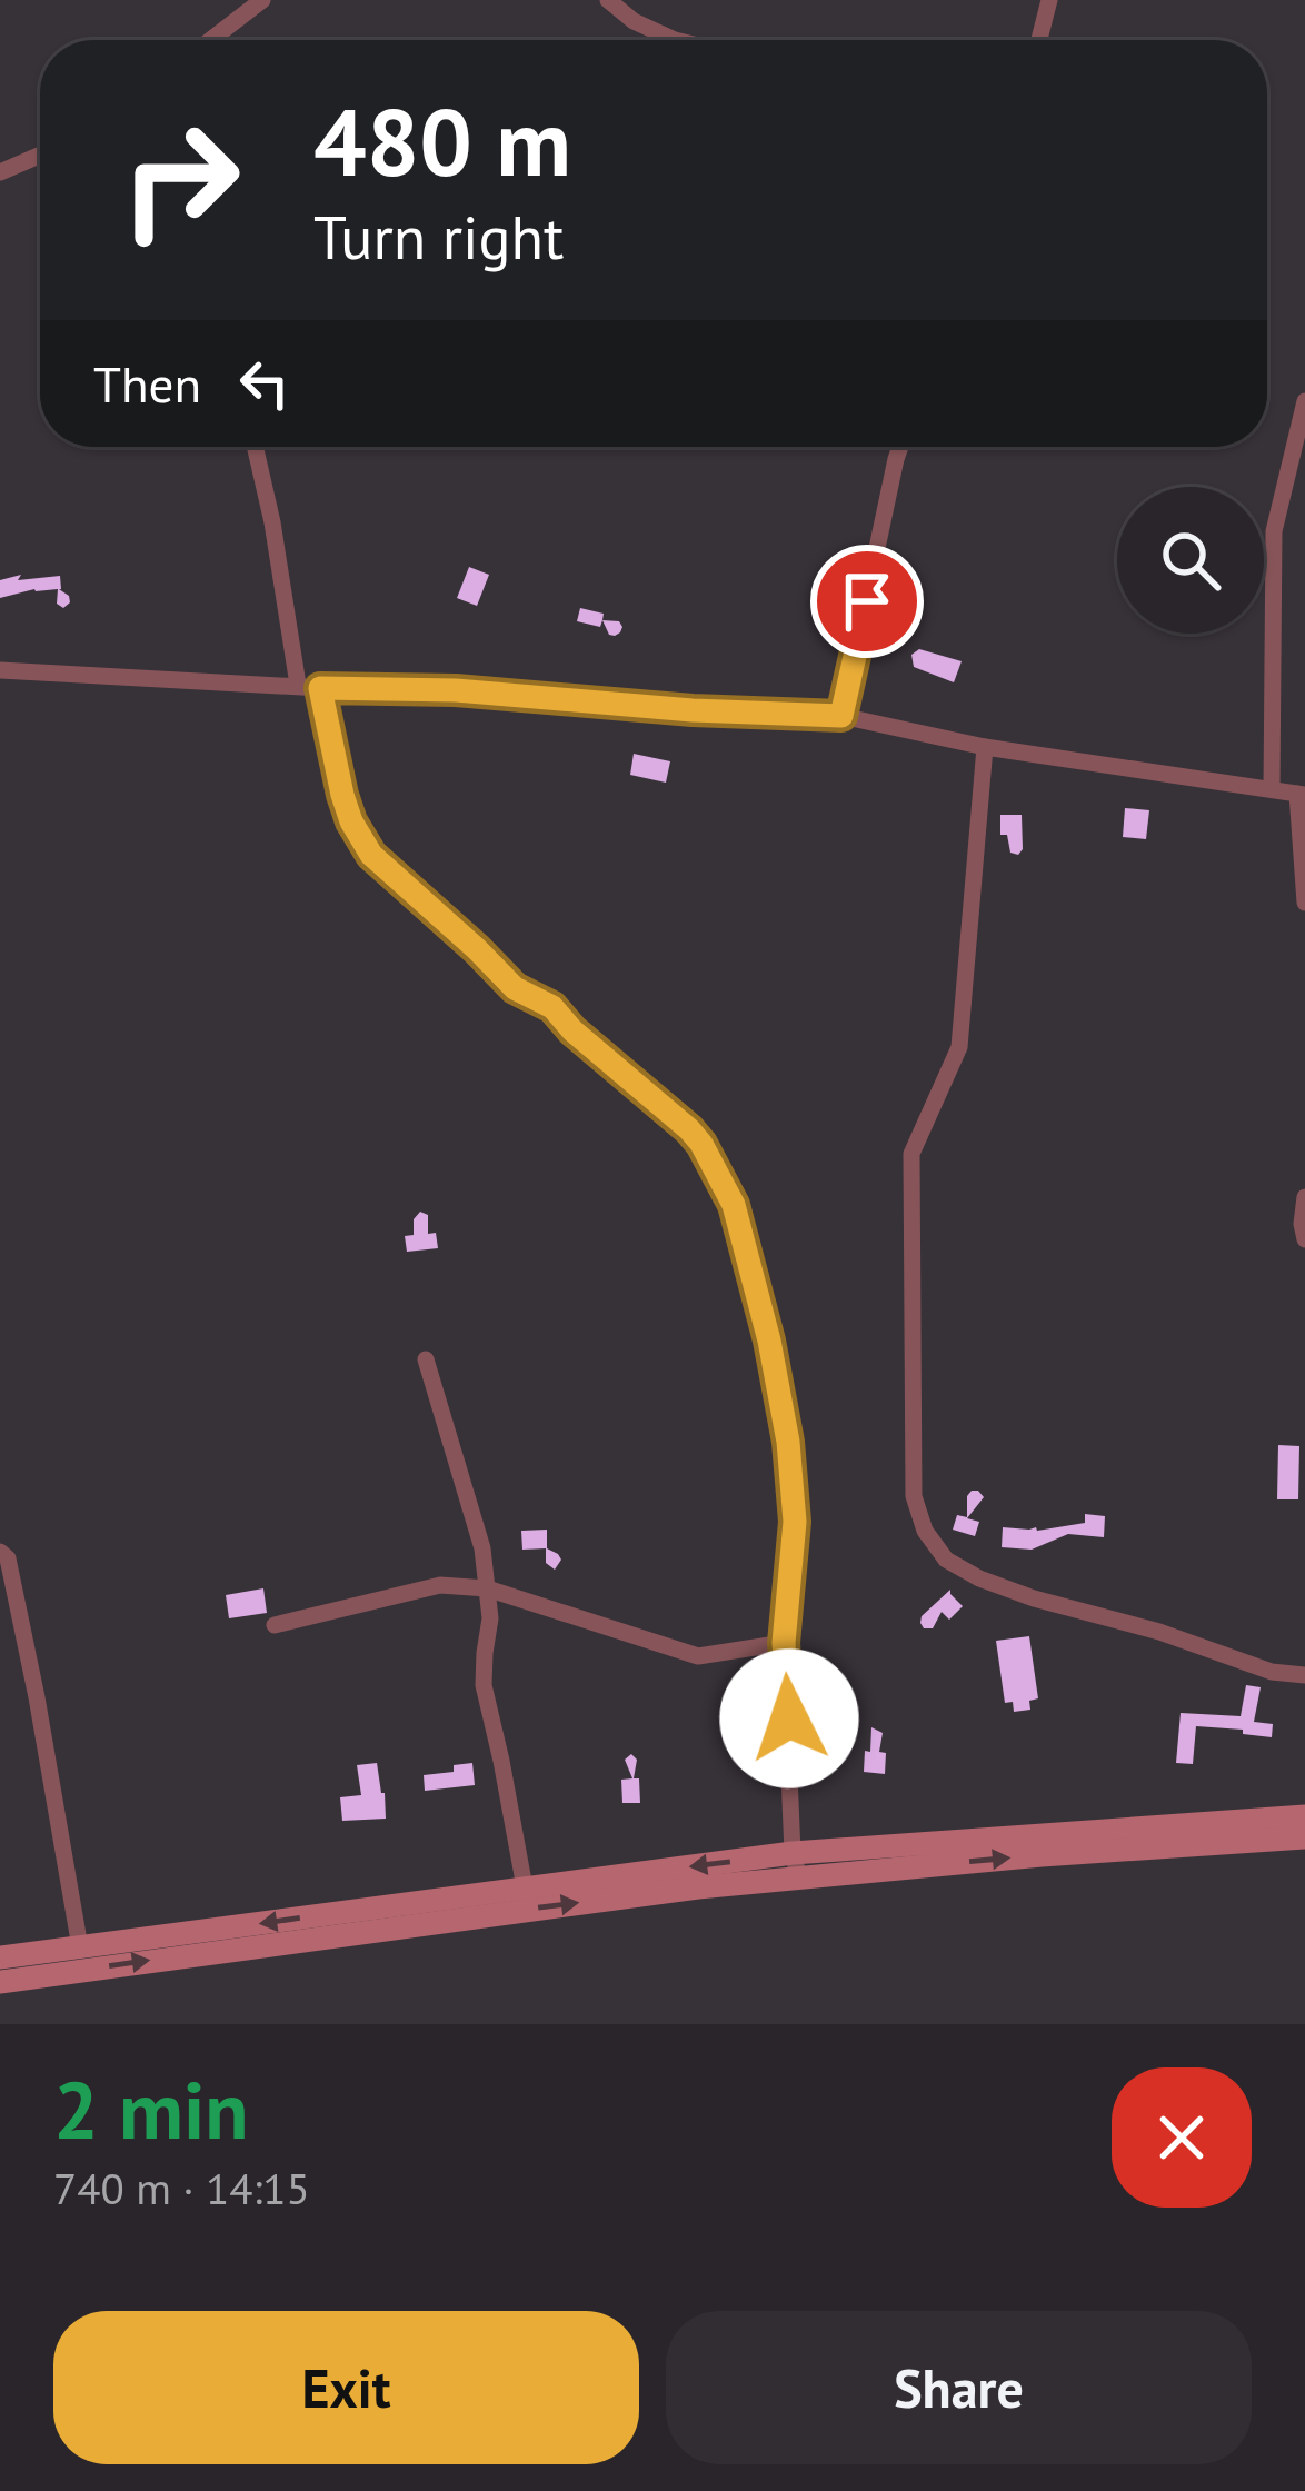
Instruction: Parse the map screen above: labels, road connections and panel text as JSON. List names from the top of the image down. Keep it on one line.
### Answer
{"page":{"turn":["480 m","Turn right"],"then":"Then","heading":["2 min","740 m · 14:15"],"buttons":["Exit","Share"]}}
